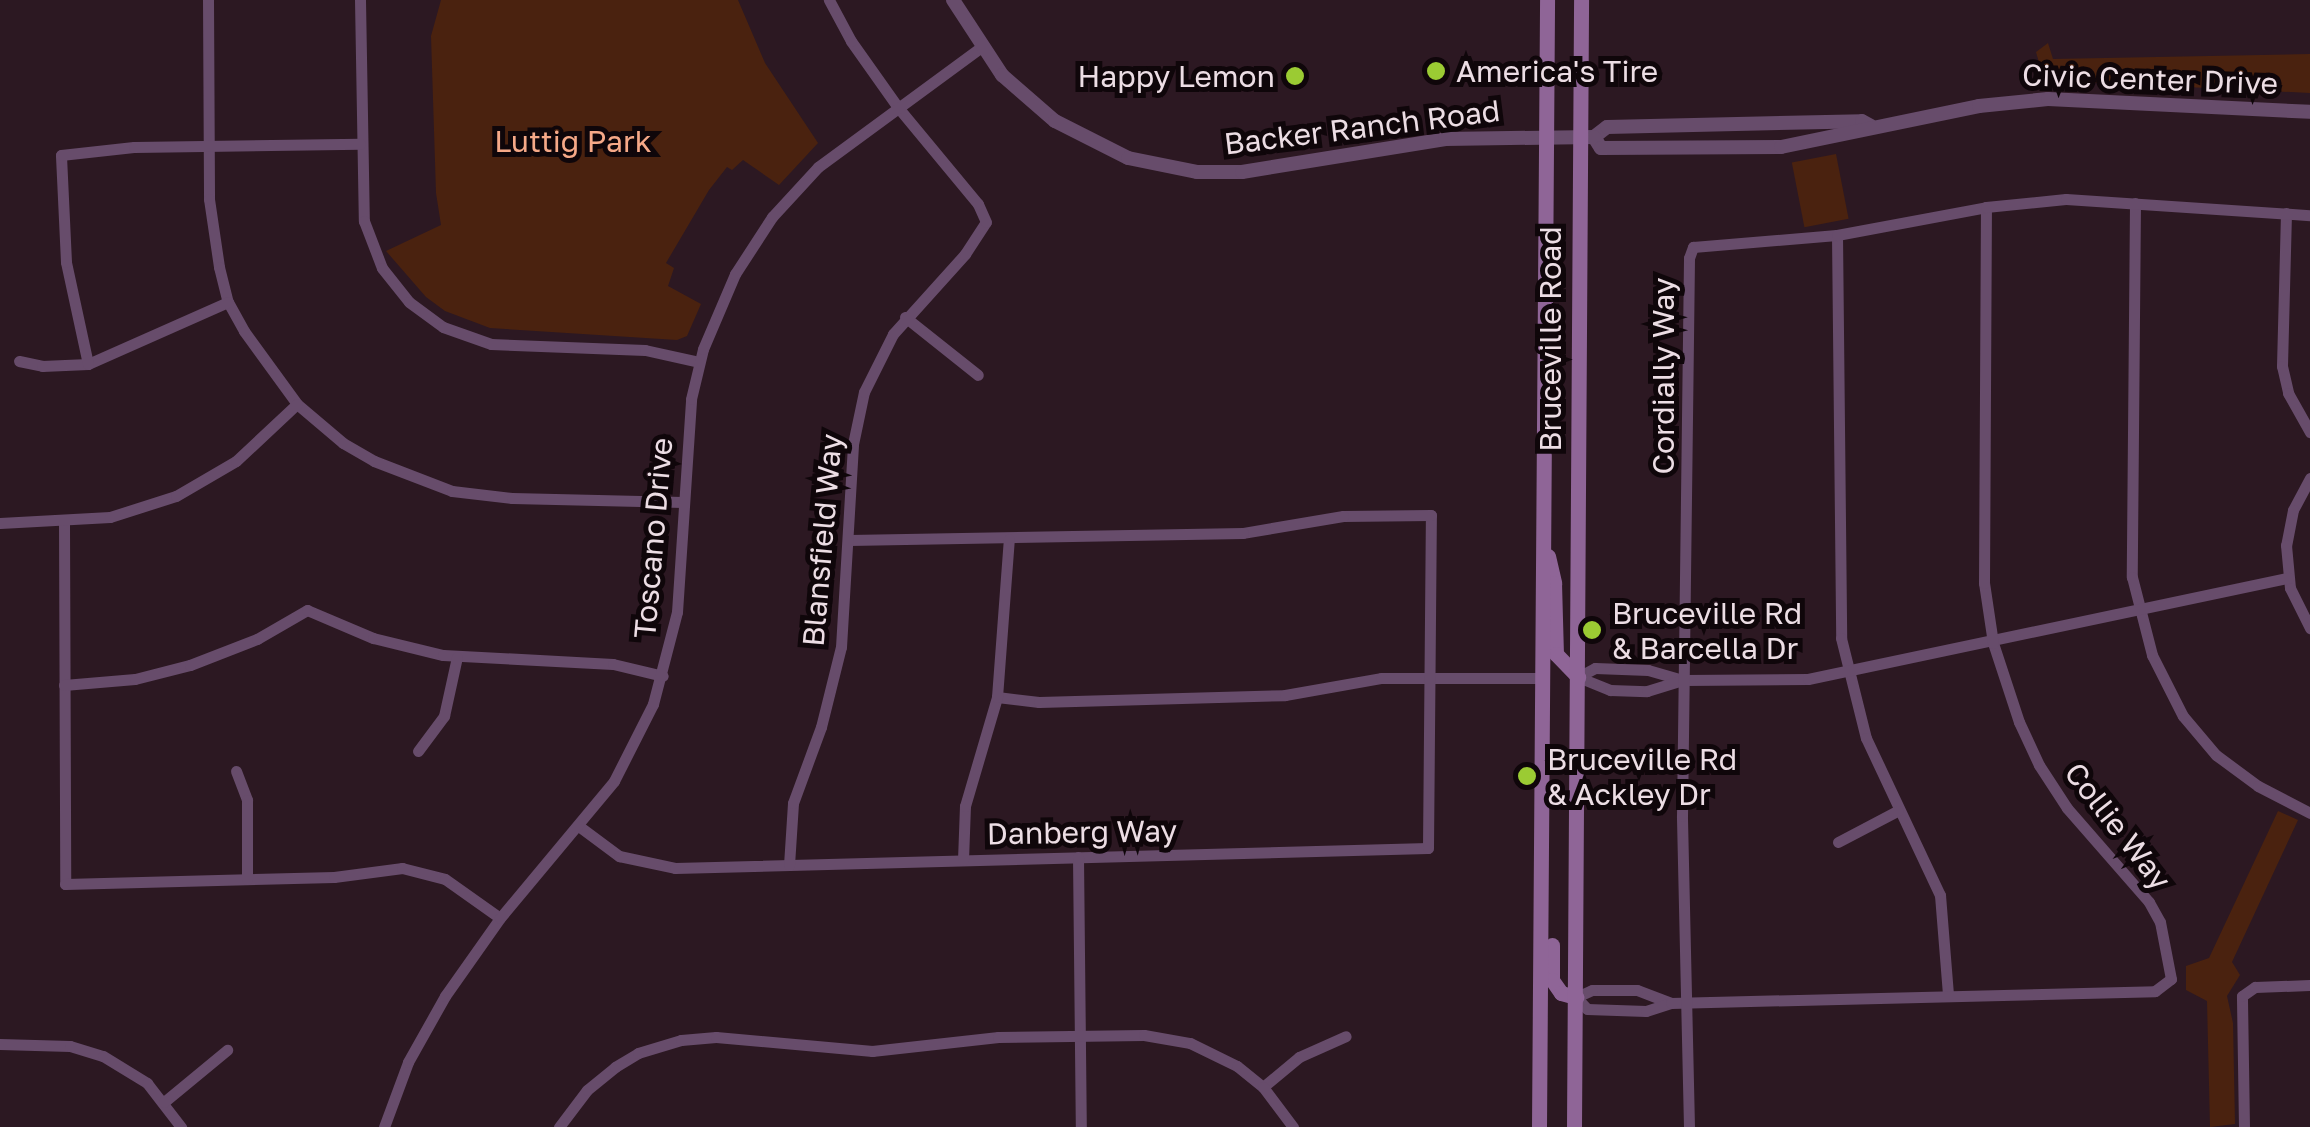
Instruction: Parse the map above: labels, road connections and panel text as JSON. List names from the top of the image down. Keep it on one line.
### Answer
{"streets":{"main road":["Bruceville Road"],"street":["Civic Center Drive","Backer Ranch Road","Cordially Way","Toscano Drive","Blansfield Way","Collie Way","Danberg Way"]},"crossings":[["Civic Center Drive","Backer Ranch Road"],["Civic Center Drive","Bruceville Road"],["Backer Ranch Road","Bruceville Road"],["Backer Ranch Road","Toscano Drive"],["Bruceville Road","Collie Way"],["Cordially Way","Collie Way"],["Toscano Drive","Blansfield Way"],["Toscano Drive","Danberg Way"],["Blansfield Way","Danberg Way"]],"parks":["Luttig Park"],"places":["America's Tire","Happy Lemon","Bruceville Rd & Barcella Dr","Bruceville Rd & Ackley Dr"]}
